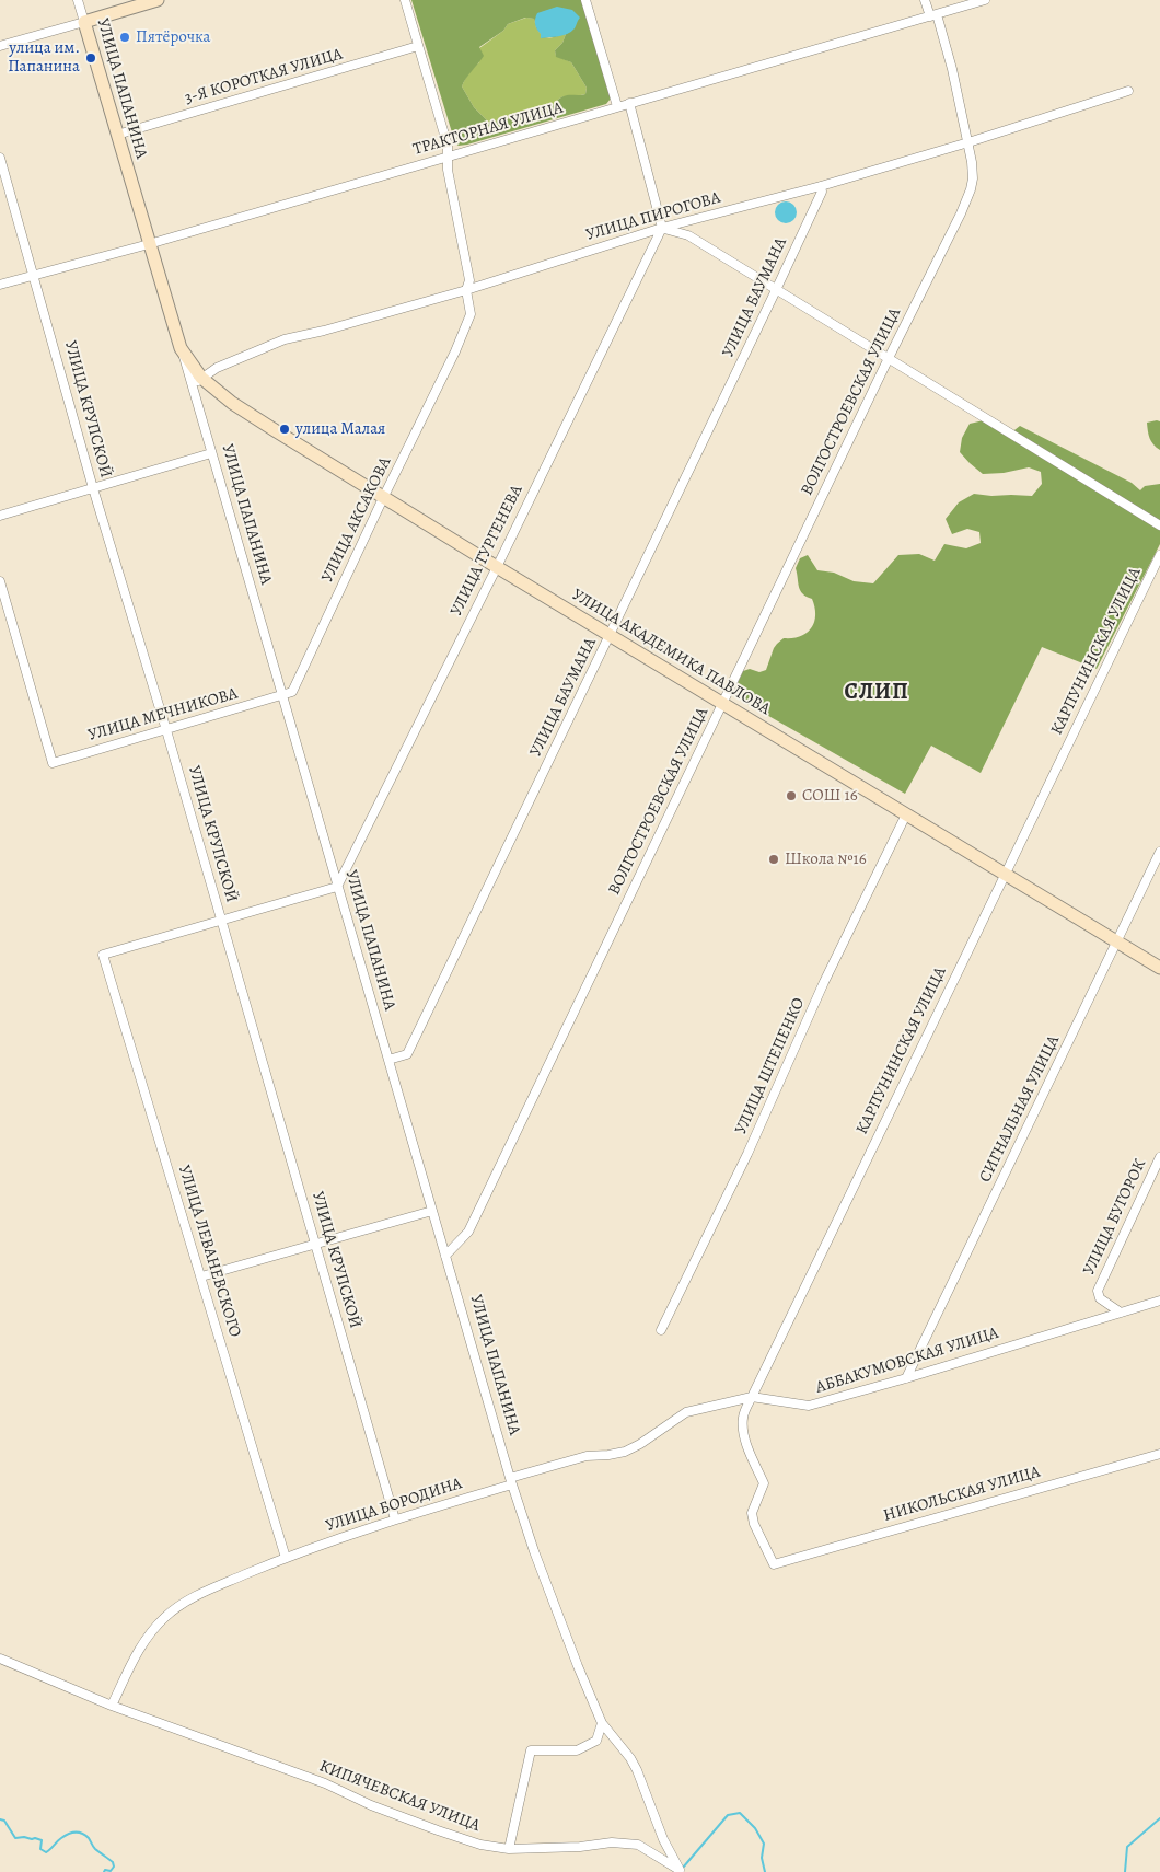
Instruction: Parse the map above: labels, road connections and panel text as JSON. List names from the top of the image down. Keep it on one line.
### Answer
{"streets":{"street":["3-Я КОРОТКАЯ УЛИЦА","УЛИЦА ПАПАНИНА","ТРАКТОРНАЯ УЛИЦА","УЛИЦА ПИРОГОВА","УЛИЦА БАУМАНА","ВОЛГОСТРОЕВСКАЯ УЛИЦА","УЛИЦА КРУПСКОЙ","УЛИЦА АКСАКОВА","УЛИЦА ТУРГЕНЕВА","КАРПУНИНСКАЯ УЛИЦА","УЛИЦА АКАДЕМИКА ПАВЛОВА","УЛИЦА МЕЧНИКОВА","УЛИЦА ШТЕПЕНКО","СИГНАЛЬНАЯ УЛИЦА","УЛИЦА БУГОРОК","УЛИЦА ЛЕВАНЕВСКОГО","АББАКУМОВСКАЯ УЛИЦА","НИКОЛЬСКАЯ УЛИЦА","УЛИЦА БОРОДИНА","КИПЯЧЕВСКАЯ УЛИЦА"]},"crossings":[["3-Я КОРОТКАЯ УЛИЦА","УЛИЦА ПАПАНИНА"],["3-Я КОРОТКАЯ УЛИЦА","УЛИЦА АКСАКОВА"],["УЛИЦА ПАПАНИНА","ТРАКТОРНАЯ УЛИЦА"],["УЛИЦА ПАПАНИНА","УЛИЦА ПИРОГОВА"],["УЛИЦА ПАПАНИНА","УЛИЦА БАУМАНА"],["УЛИЦА ПАПАНИНА","ВОЛГОСТРОЕВСКАЯ УЛИЦА"],["УЛИЦА ПАПАНИНА","УЛИЦА АКСАКОВА"],["УЛИЦА ПАПАНИНА","УЛИЦА ТУРГЕНЕВА"],["УЛИЦА ПАПАНИНА","УЛИЦА АКАДЕМИКА ПАВЛОВА"],["УЛИЦА ПАПАНИНА","УЛИЦА МЕЧНИКОВА"],["УЛИЦА ПАПАНИНА","АББАКУМОВСКАЯ УЛИЦА"],["УЛИЦА ПАПАНИНА","УЛИЦА БОРОДИНА"],["УЛИЦА ПАПАНИНА","КИПЯЧЕВСКАЯ УЛИЦА"],["ТРАКТОРНАЯ УЛИЦА","ВОЛГОСТРОЕВСКАЯ УЛИЦА"],["ТРАКТОРНАЯ УЛИЦА","УЛИЦА КРУПСКОЙ"],["ТРАКТОРНАЯ УЛИЦА","УЛИЦА АКСАКОВА"],["УЛИЦА ПИРОГОВА","УЛИЦА БАУМАНА"],["УЛИЦА ПИРОГОВА","ВОЛГОСТРОЕВСКАЯ УЛИЦА"],["УЛИЦА ПИРОГОВА","УЛИЦА АКСАКОВА"],["УЛИЦА ПИРОГОВА","УЛИЦА ТУРГЕНЕВА"],["УЛИЦА ПИРОГОВА","УЛИЦА АКАДЕМИКА ПАВЛОВА"],["УЛИЦА БАУМАНА","УЛИЦА АКАДЕМИКА ПАВЛОВА"],["ВОЛГОСТРОЕВСКАЯ УЛИЦА","УЛИЦА АКАДЕМИКА ПАВЛОВА"],["УЛИЦА КРУПСКОЙ","УЛИЦА МЕЧНИКОВА"],["УЛИЦА КРУПСКОЙ","УЛИЦА ЛЕВАНЕВСКОГО"],["УЛИЦА КРУПСКОЙ","УЛИЦА БОРОДИНА"],["УЛИЦА АКСАКОВА","УЛИЦА АКАДЕМИКА ПАВЛОВА"],["УЛИЦА АКСАКОВА","УЛИЦА МЕЧНИКОВА"],["УЛИЦА ТУРГЕНЕВА","УЛИЦА АКАДЕМИКА ПАВЛОВА"],["КАРПУНИНСКАЯ УЛИЦА","УЛИЦА АКАДЕМИКА ПАВЛОВА"],["КАРПУНИНСКАЯ УЛИЦА","АББАКУМОВСКАЯ УЛИЦА"],["КАРПУНИНСКАЯ УЛИЦА","НИКОЛЬСКАЯ УЛИЦА"],["УЛИЦА АКАДЕМИКА ПАВЛОВА","УЛИЦА ШТЕПЕНКО"],["УЛИЦА АКАДЕМИКА ПАВЛОВА","СИГНАЛЬНАЯ УЛИЦА"],["СИГНАЛЬНАЯ УЛИЦА","АББАКУМОВСКАЯ УЛИЦА"],["УЛИЦА БУГОРОК","АББАКУМОВСКАЯ УЛИЦА"],["УЛИЦА ЛЕВАНЕВСКОГО","УЛИЦА БОРОДИНА"],["АББАКУМОВСКАЯ УЛИЦА","УЛИЦА БОРОДИНА"],["УЛИЦА БОРОДИНА","КИПЯЧЕВСКАЯ УЛИЦА"]],"districts":["СЛИП"],"places":["Пятёрочка","улица им. Папанина","улица Малая","СОШ 16","Школа №16"]}
